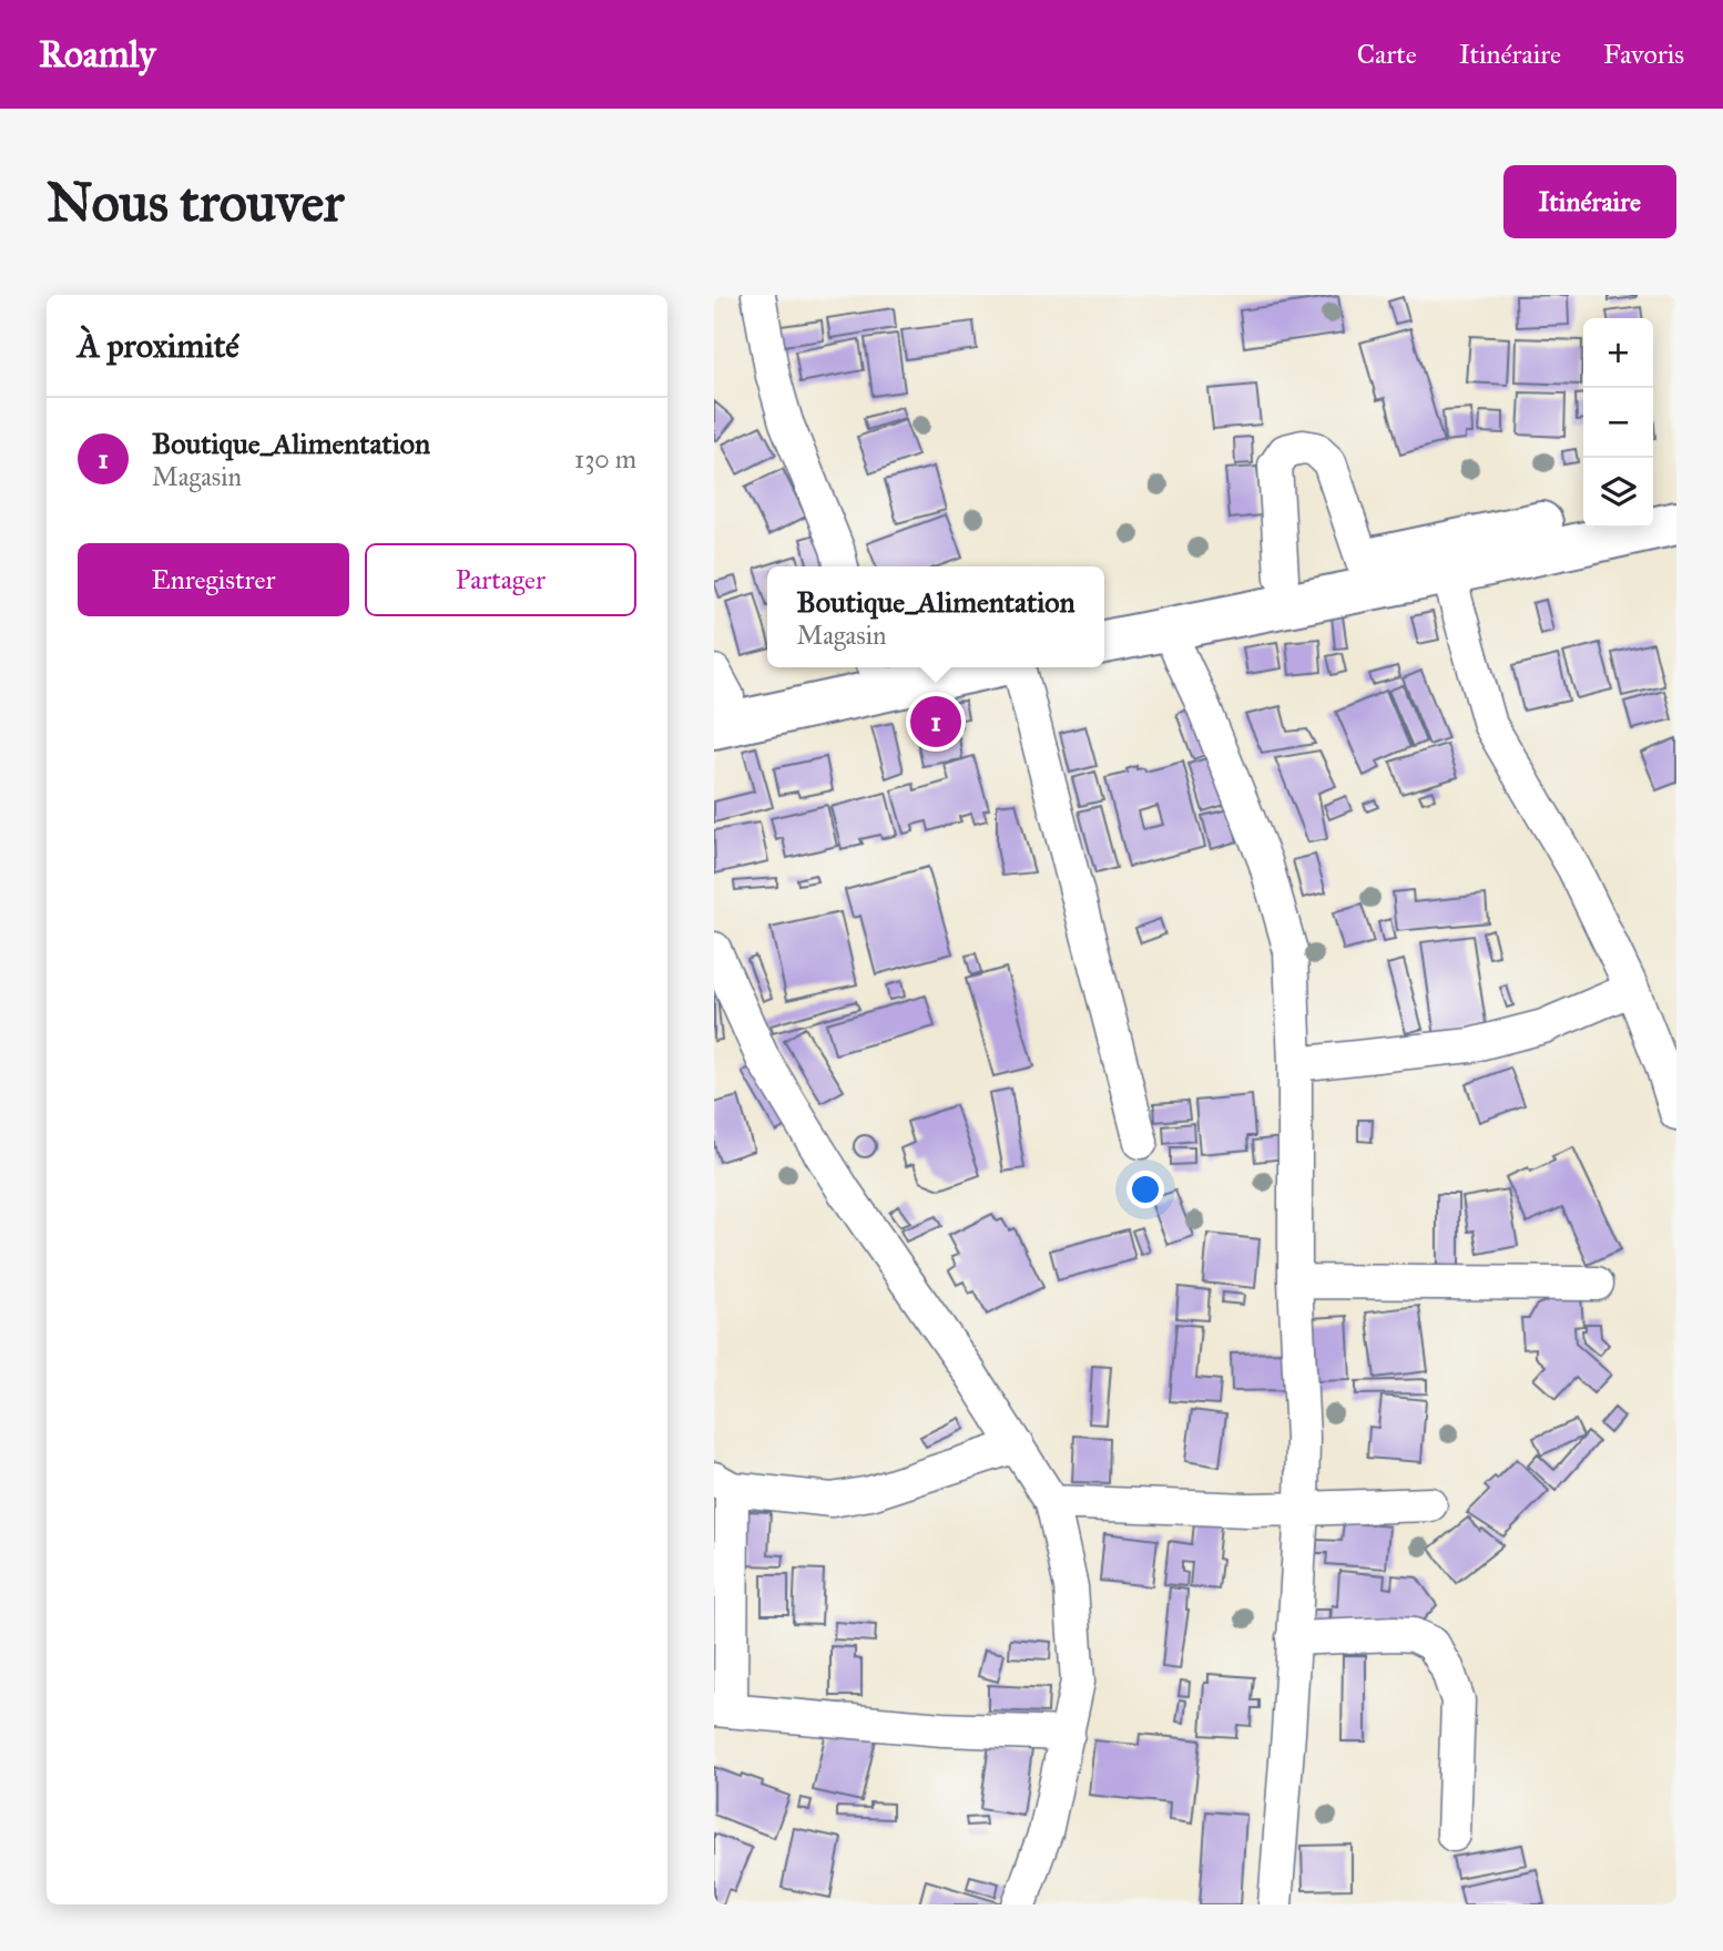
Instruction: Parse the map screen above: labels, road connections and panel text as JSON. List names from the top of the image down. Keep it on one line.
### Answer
{"page":{"header":"Roamly","nav":["Carte","Itinéraire","Favoris"],"buttons":["Itinéraire",["Enregistrer","Partager"]],"title":"Nous trouver","heading":"À proximité","map_buttons":["+","−"],"list":[{"mark":"1","name":"Boutique_Alimentation","note":"Magasin","value":"130 m"}],"popup":["Boutique_Alimentation","Magasin"],"pins":"1"}}
